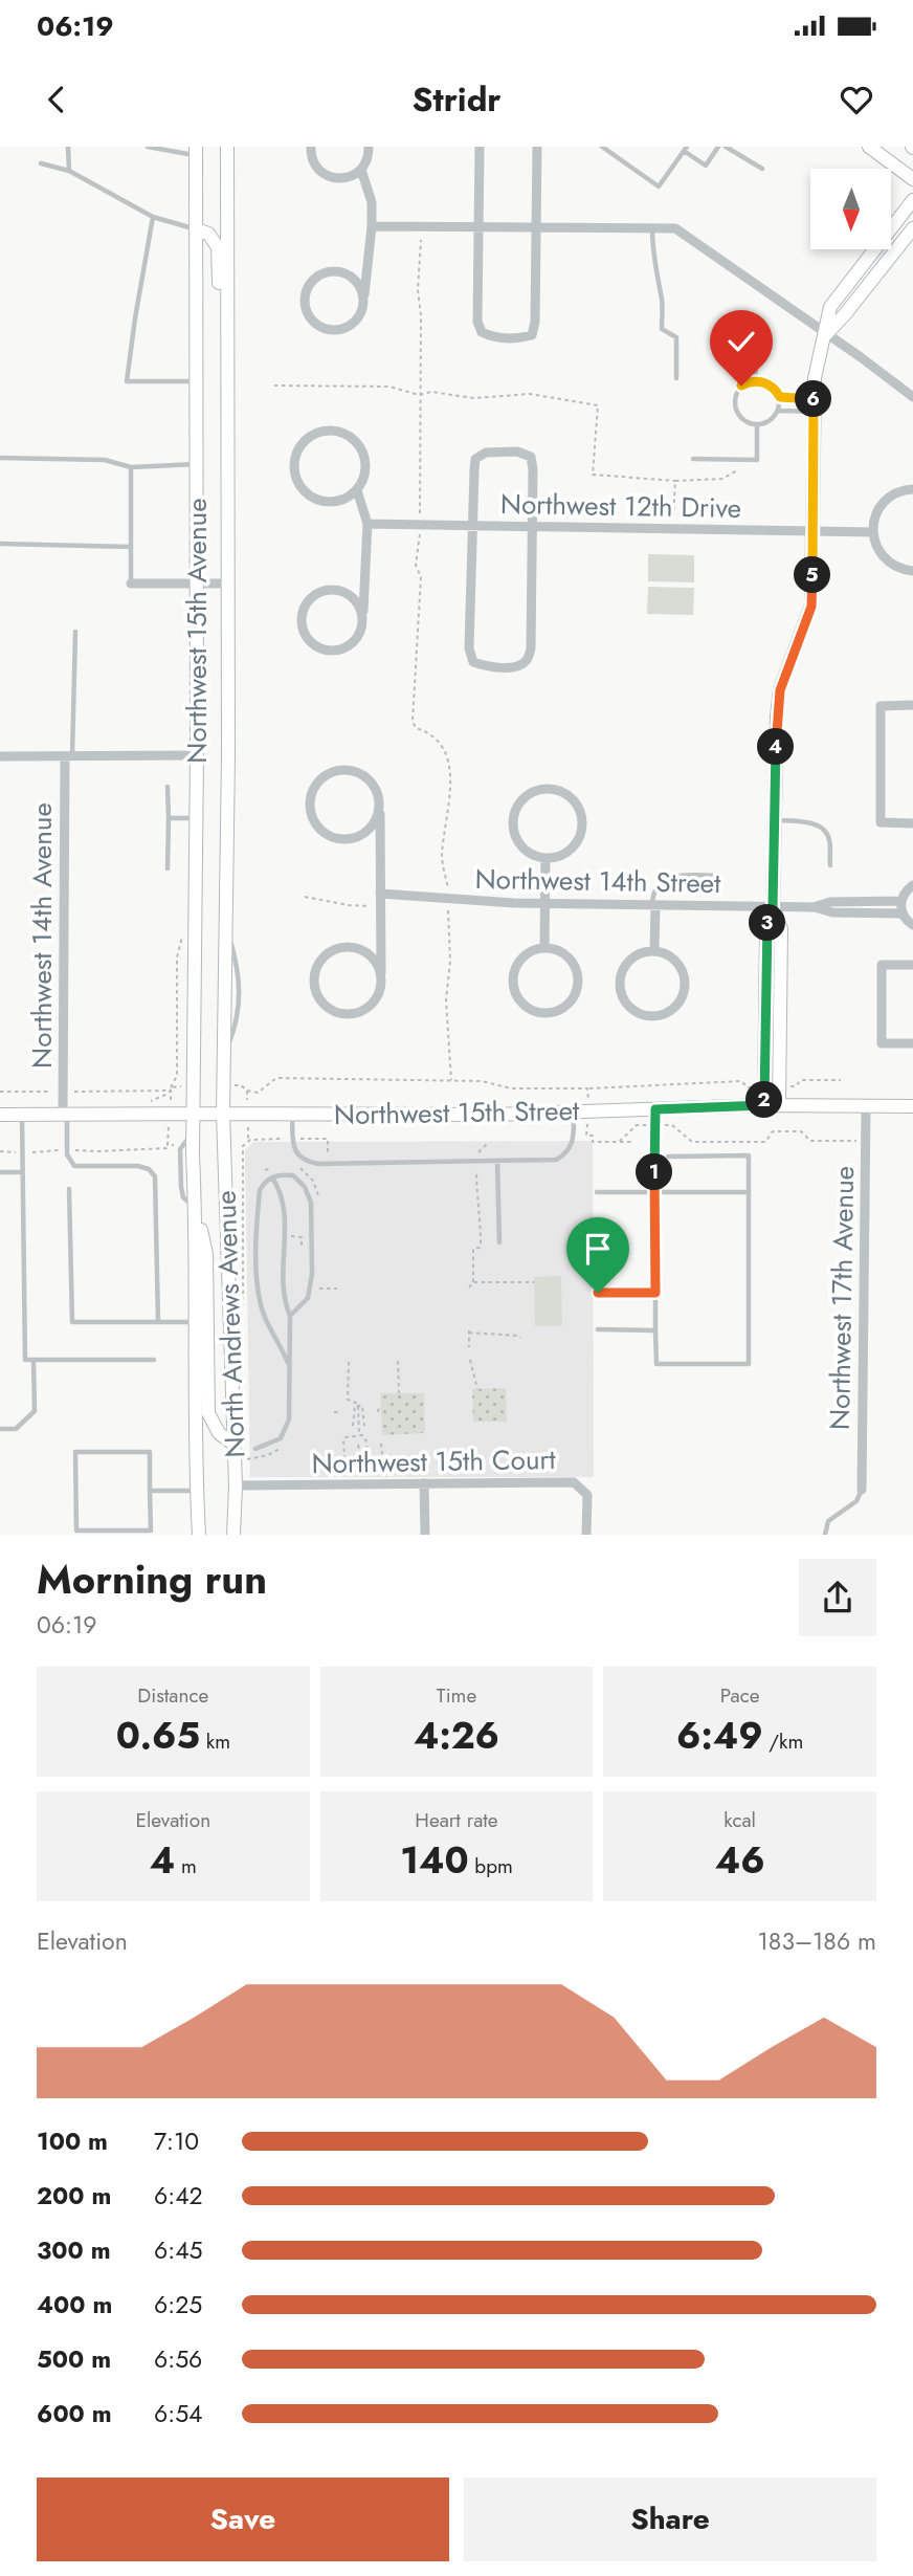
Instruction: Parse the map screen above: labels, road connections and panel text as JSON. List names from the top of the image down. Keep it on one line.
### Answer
{"streets":{"street":["Northwest 12th Drive","Northwest 15th Avenue","Northwest 14th Street","Northwest 14th Avenue","Northwest 15th Street","Northwest 17th Avenue","North Andrews Avenue","Northwest 15th Court"]},"crossings":[["Northwest 15th Avenue","Northwest 15th Street"],["Northwest 15th Avenue","North Andrews Avenue"],["Northwest 14th Avenue","Northwest 15th Street"],["Northwest 15th Street","Northwest 17th Avenue"],["Northwest 15th Street","North Andrews Avenue"],["North Andrews Avenue","Northwest 15th Court"]],"north":"bottom","page":{"status":"06:19","header":"Stridr","pins":["6","5","4","3","2","1"],"heading":["Morning run","06:19"],"stats":[["Distance","0.65 km"],["Time","4:26"],["Pace","6:49 /km"],["Elevation","4 m"],["Heart rate","140 bpm"],["kcal","46"]],"chart":["Elevation","183–186 m"],"list":[{"name":"100 m","note":"7:10"},{"name":"200 m","note":"6:42"},{"name":"300 m","note":"6:45"},{"name":"400 m","note":"6:25"},{"name":"500 m","note":"6:56"},{"name":"600 m","note":"6:54"}],"buttons":["Save","Share"]}}
